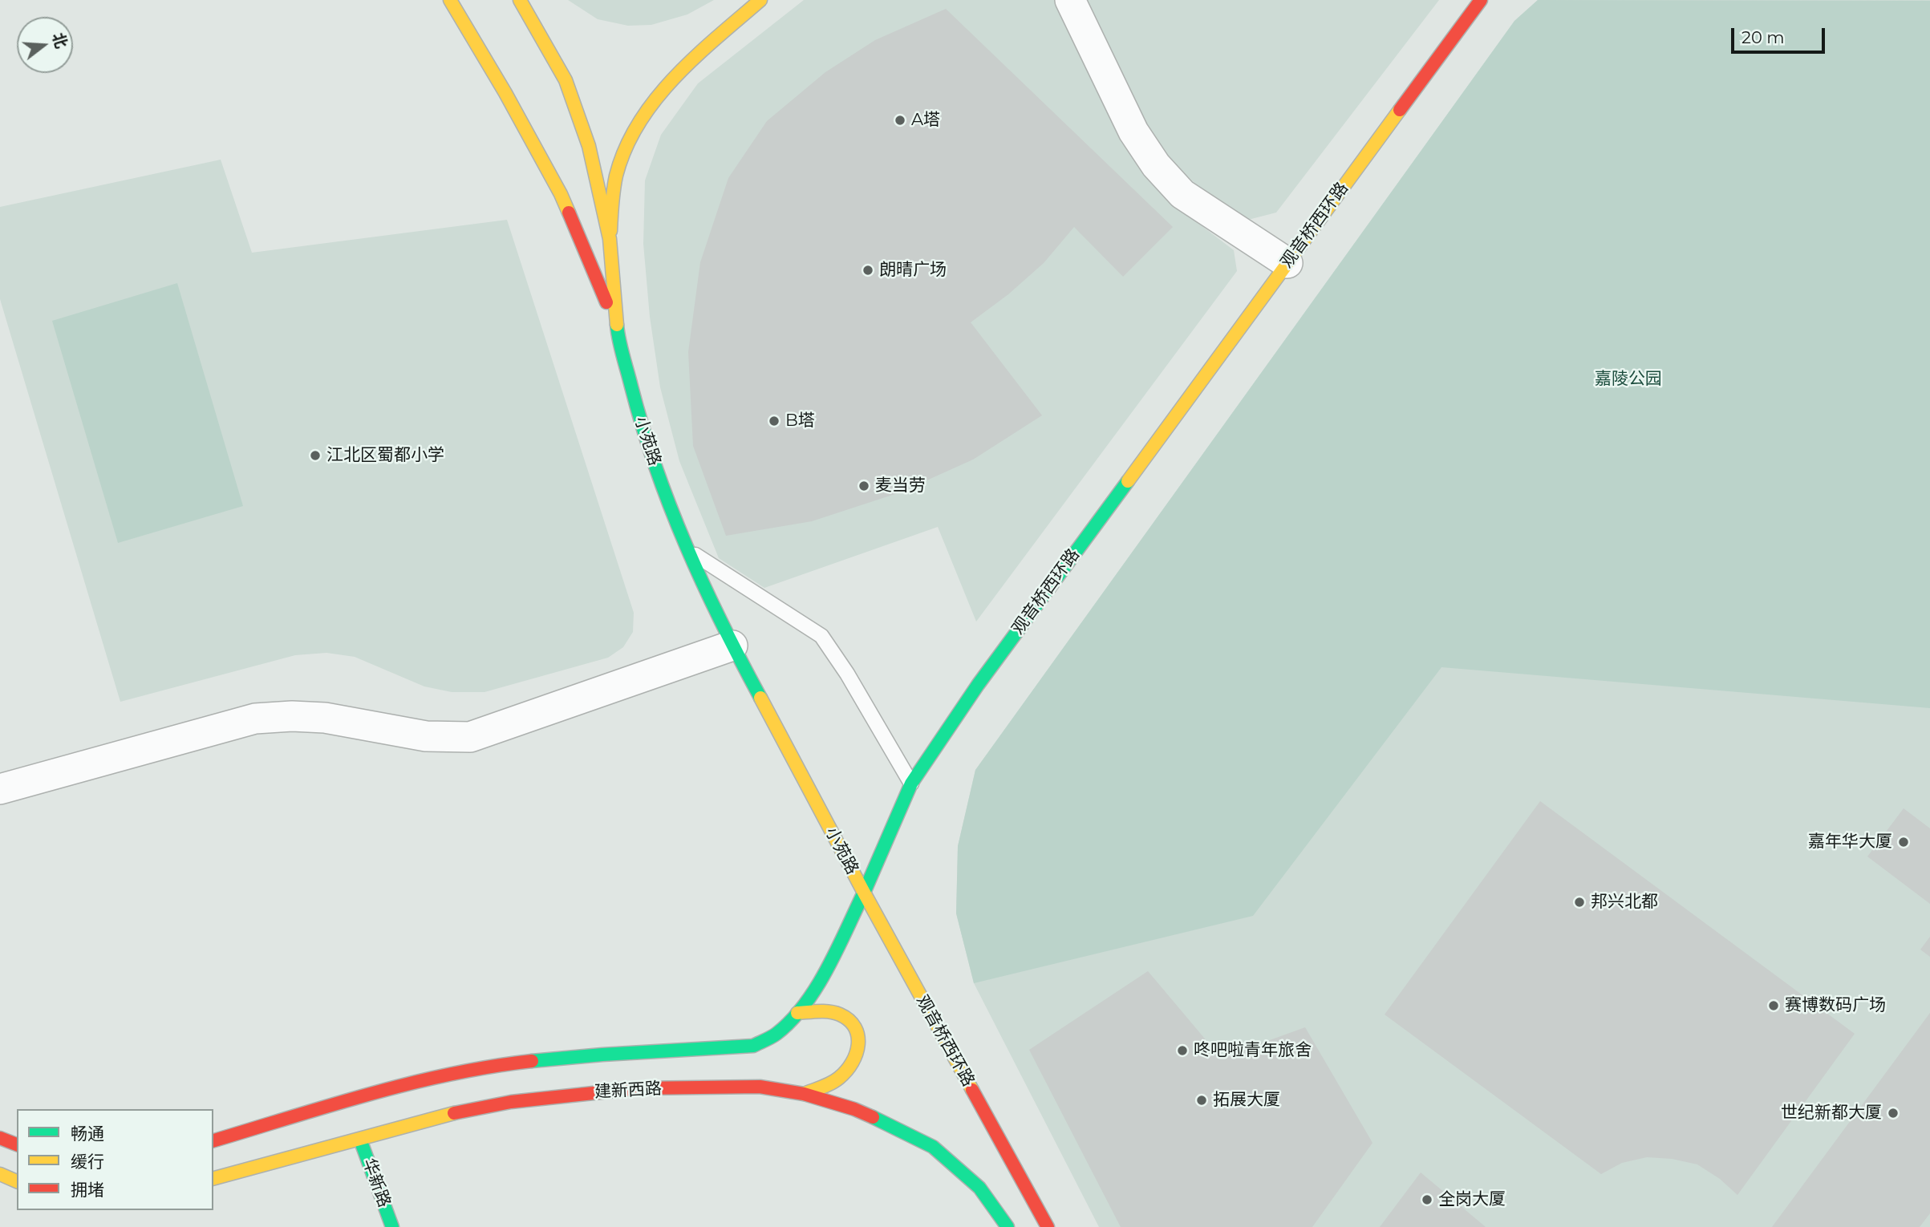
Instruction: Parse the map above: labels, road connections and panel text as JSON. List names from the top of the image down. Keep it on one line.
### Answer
{"streets":{"main road":["观音桥西环路","小苑路","建新西路","华新路"]},"crossings":[["观音桥西环路","小苑路"],["建新西路","华新路"]],"parks":["嘉陵公园"],"places":["A塔","朗晴广场","B塔","江北区蜀都小学","麦当劳","嘉年华大厦","邦兴北都","赛博数码广场","咚吧啦青年旅舍","拓展大厦","世纪新都大厦","全岗大厦"],"legend":["畅通","缓行","拥堵"],"scale_bar":"20 m","north":"right"}
